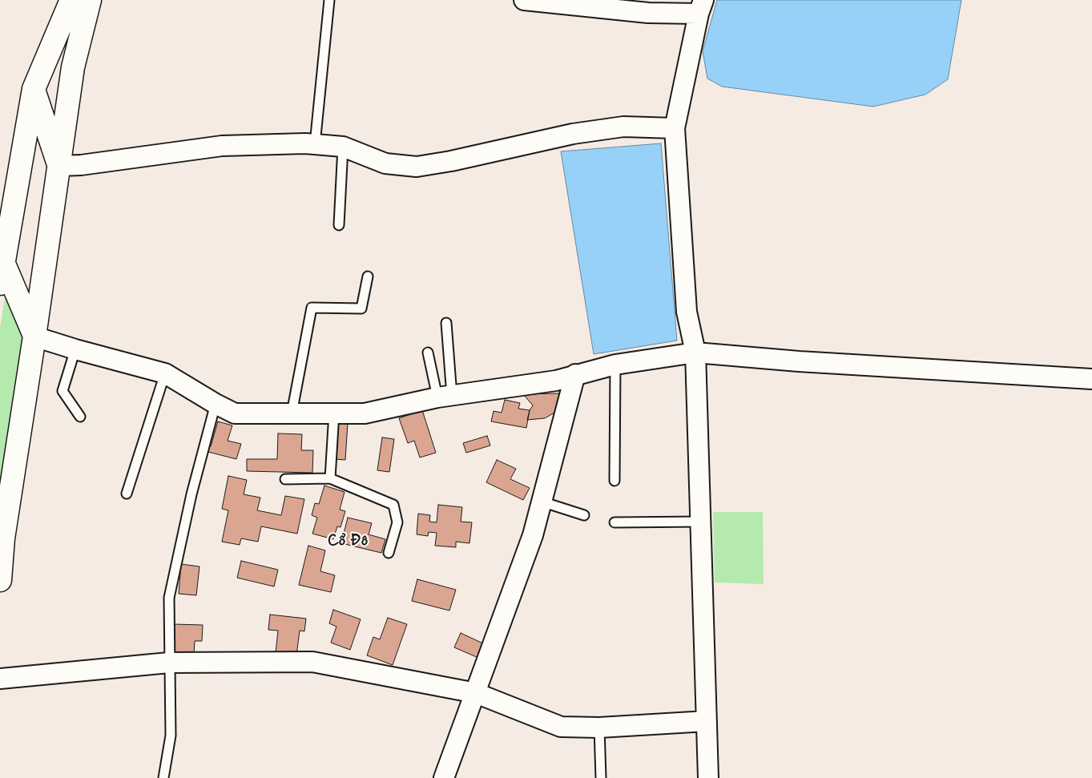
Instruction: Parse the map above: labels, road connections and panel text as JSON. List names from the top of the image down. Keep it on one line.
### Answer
{"districts":["Cổ Đô"]}
